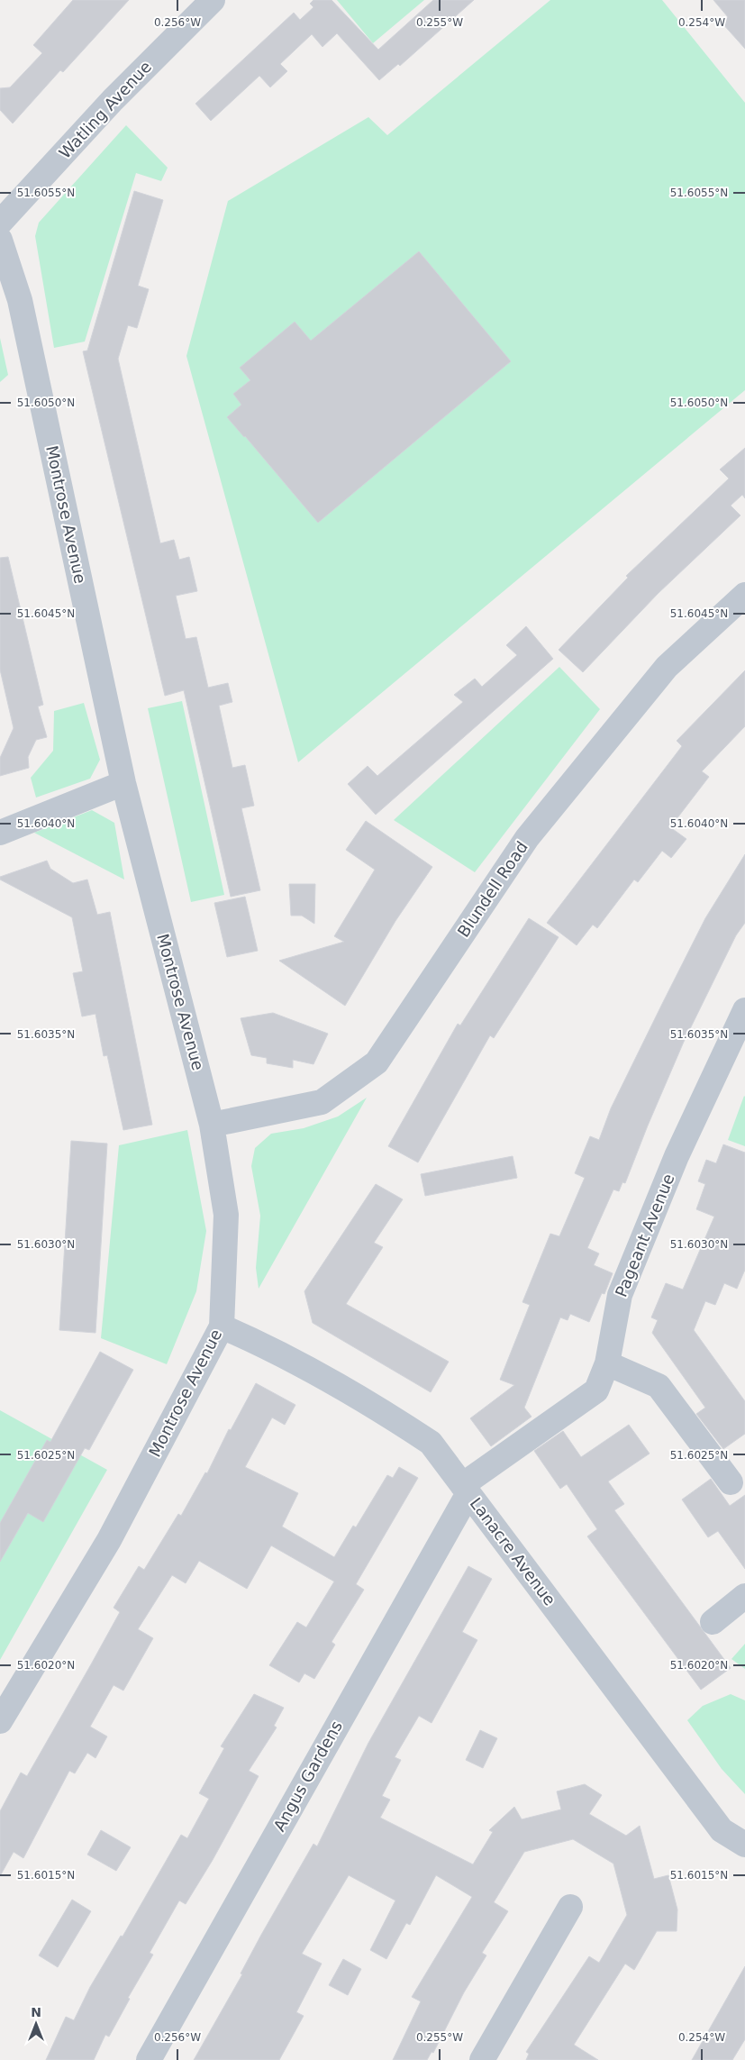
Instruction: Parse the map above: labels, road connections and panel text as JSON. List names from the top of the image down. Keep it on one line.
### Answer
{"streets":{"street":["Watling Avenue","Montrose Avenue","Blundell Road","Pageant Avenue","Lanacre Avenue","Angus Gardens"]},"crossings":[["Montrose Avenue","Blundell Road"],["Montrose Avenue","Lanacre Avenue"],["Pageant Avenue","Lanacre Avenue"],["Pageant Avenue","Angus Gardens"],["Lanacre Avenue","Angus Gardens"]],"north":"top","coordinates":["0.256°W","0.255°W","0.254°W","51.6055°N","51.6050°N","51.6045°N","51.6040°N","51.6035°N","51.6030°N","51.6025°N","51.6020°N","51.6015°N"]}
